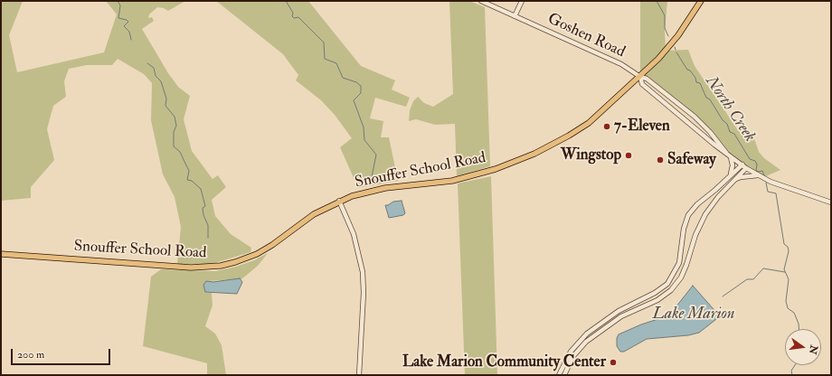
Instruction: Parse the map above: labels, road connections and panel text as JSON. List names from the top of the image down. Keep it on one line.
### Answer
{"streets":{"main road":["Snouffer School Road"],"street":["Goshen Road"]},"crossings":[["Goshen Road","Snouffer School Road"]],"water":["North Creek","Lake Marion"],"places":["7-Eleven","Wingstop","Safeway","Lake Marion Community Center"],"scale_bar":"200 m","north":"right"}
